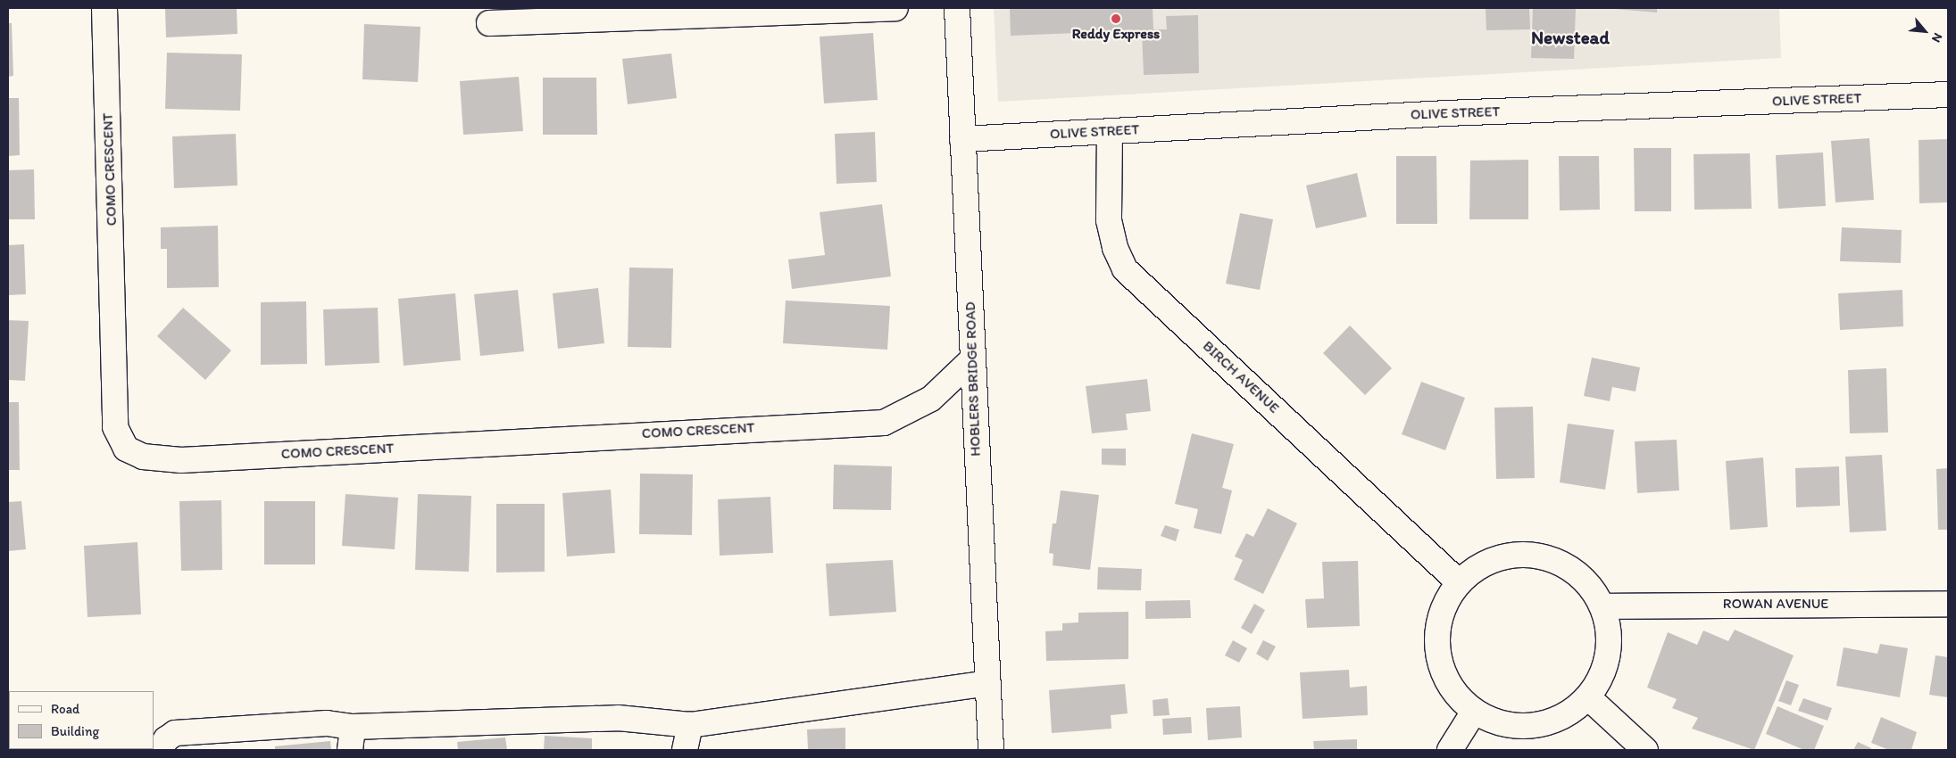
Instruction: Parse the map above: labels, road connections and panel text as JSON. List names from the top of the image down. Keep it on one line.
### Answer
{"streets":{"main road":["OLIVE STREET","COMO CRESCENT","BIRCH AVENUE","HOBLERS BRIDGE ROAD","ROWAN AVENUE"]},"crossings":[["OLIVE STREET","BIRCH AVENUE"],["OLIVE STREET","HOBLERS BRIDGE ROAD"],["COMO CRESCENT","HOBLERS BRIDGE ROAD"]],"districts":["Newstead"],"places":["Reddy Express"],"legend":["Road","Building"],"north":"bottom right"}
